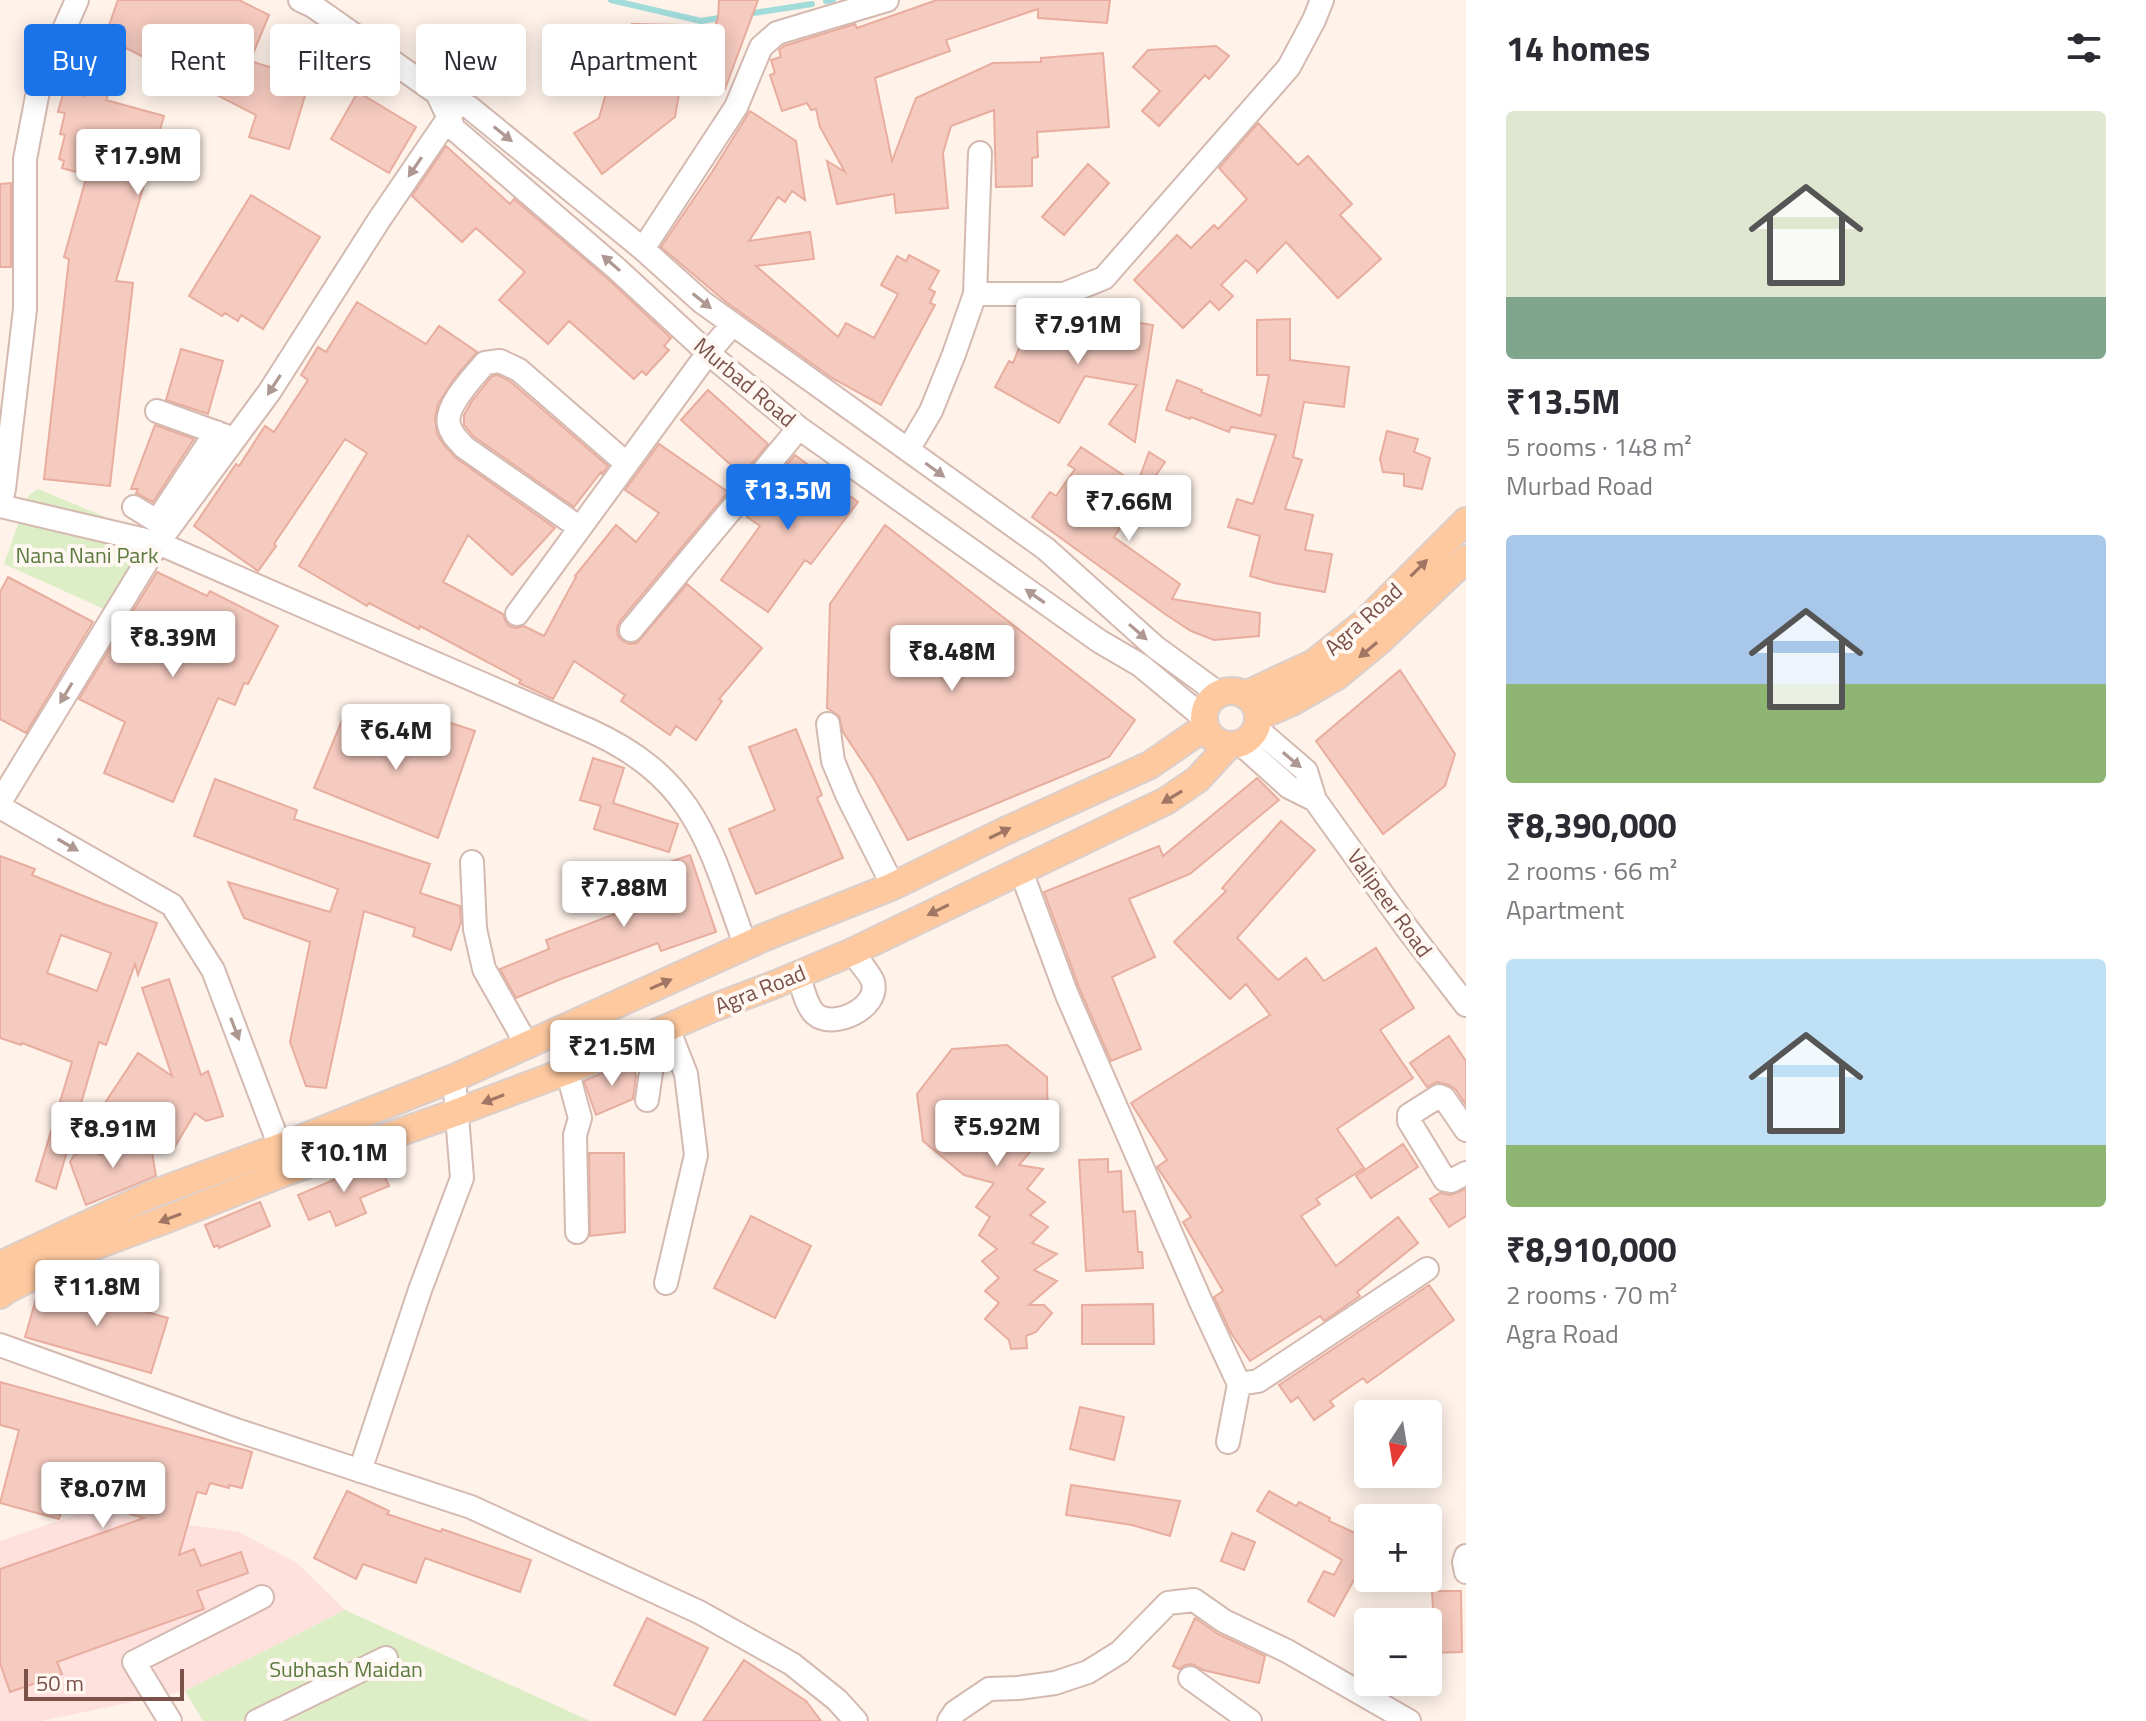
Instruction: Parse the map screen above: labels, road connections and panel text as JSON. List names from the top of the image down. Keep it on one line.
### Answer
{"streets":{"main road":["Agra Road"],"street":["Murbad Road","Valipeer Road"]},"crossings":[["Murbad Road","Agra Road"],["Murbad Road","Valipeer Road"],["Agra Road","Valipeer Road"]],"parks":["Nana Nani Park","Subhash Maidan"],"scale_bar":"50 m","north":"bottom","page":{"heading":"14 homes","chip":["Buy","Rent","Filters","New","Apartment"],"list":[{"name":"₹13.5M","note":"5 rooms · 148 m² · Murbad Road"},{"name":"₹8,390,000","note":"2 rooms · 66 m² · Apartment"},{"name":"₹8,910,000","note":"2 rooms · 70 m² · Agra Road"}],"price":["₹17.9M","₹7.91M","₹13.5M","₹7.66M","₹8.39M","₹8.48M","₹6.4M","₹7.88M","₹21.5M","₹5.92M","₹8.91M","₹10.1M","₹11.8M","₹8.07M"],"map_buttons":["+","−"],"scale":"50 m"}}
